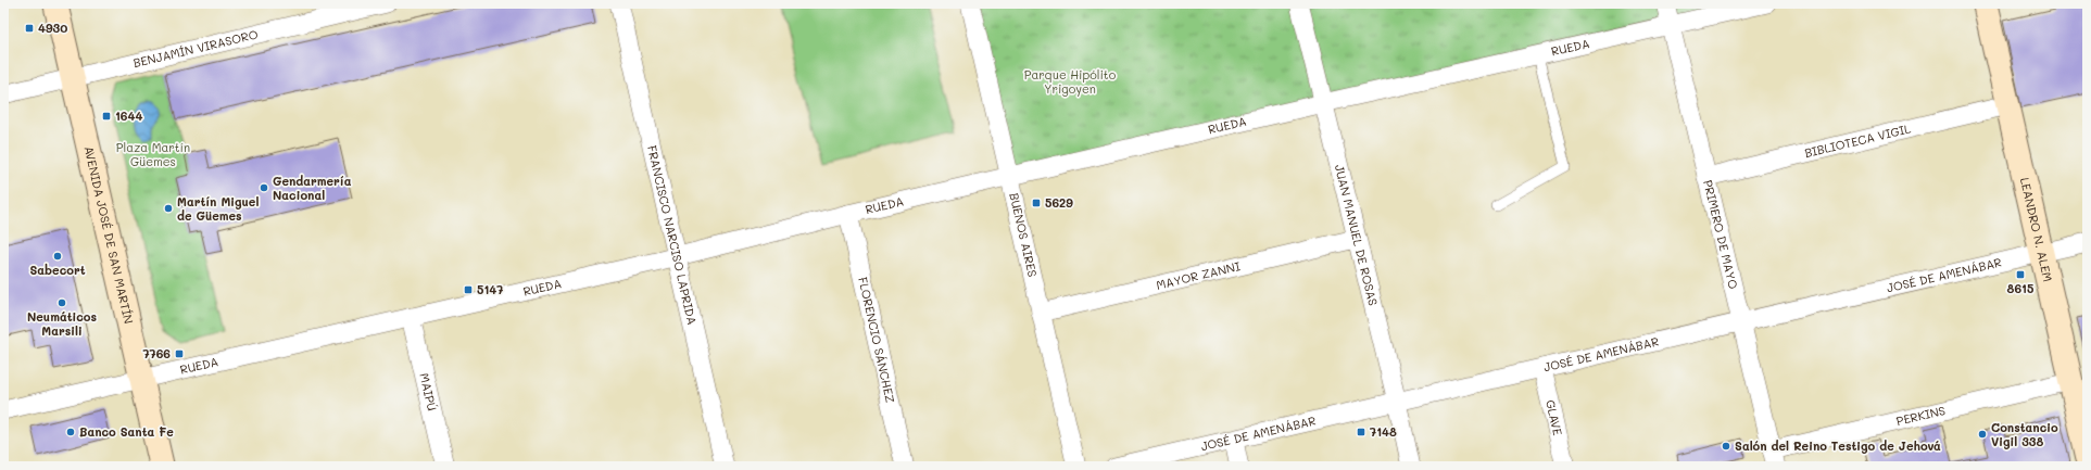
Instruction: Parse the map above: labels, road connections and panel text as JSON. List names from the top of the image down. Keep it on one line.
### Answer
{"streets":{"main road":["LEANDRO N. ALEM","AVENIDA JOSÉ DE SAN MARTÍN"],"street":["RUEDA","BENJAMÍN VIRASORO","BIBLIOTECA VIGIL","FRANCISCO NARCISO LAPRIDA","BUENOS AIRES","JUAN MANUEL DE ROSAS","PRIMERO DE MAYO","MAYOR ZANNI","JOSÉ DE AMENÁBAR","FLORENCIO SÁNCHEZ","MAIPÚ","PERKINS","GLAVE"]},"crossings":[["RUEDA","AVENIDA JOSÉ DE SAN MARTÍN"],["RUEDA","FRANCISCO NARCISO LAPRIDA"],["RUEDA","BUENOS AIRES"],["RUEDA","JUAN MANUEL DE ROSAS"],["RUEDA","PRIMERO DE MAYO"],["RUEDA","FLORENCIO SÁNCHEZ"],["RUEDA","MAIPÚ"],["BENJAMÍN VIRASORO","AVENIDA JOSÉ DE SAN MARTÍN"],["BIBLIOTECA VIGIL","LEANDRO N. ALEM"],["BIBLIOTECA VIGIL","PRIMERO DE MAYO"],["LEANDRO N. ALEM","JOSÉ DE AMENÁBAR"],["LEANDRO N. ALEM","PERKINS"],["BUENOS AIRES","MAYOR ZANNI"],["JUAN MANUEL DE ROSAS","MAYOR ZANNI"],["JUAN MANUEL DE ROSAS","JOSÉ DE AMENÁBAR"],["PRIMERO DE MAYO","JOSÉ DE AMENÁBAR"],["PRIMERO DE MAYO","PERKINS"],["JOSÉ DE AMENÁBAR","GLAVE"]],"parks":["Parque Hipólito Yrigoyen","Plaza Martín Güemes"],"places":{"transit":["4930","1644","5629","8615","5147","7766","7148"],"other":["Gendarmería Nacional","Martín Miguel de Güemes","Sabecort","Neumáticos Marsili","Banco Santa Fe","Constancio Vigil 338","Salón del Reino Testigo de Jehová"]}}
